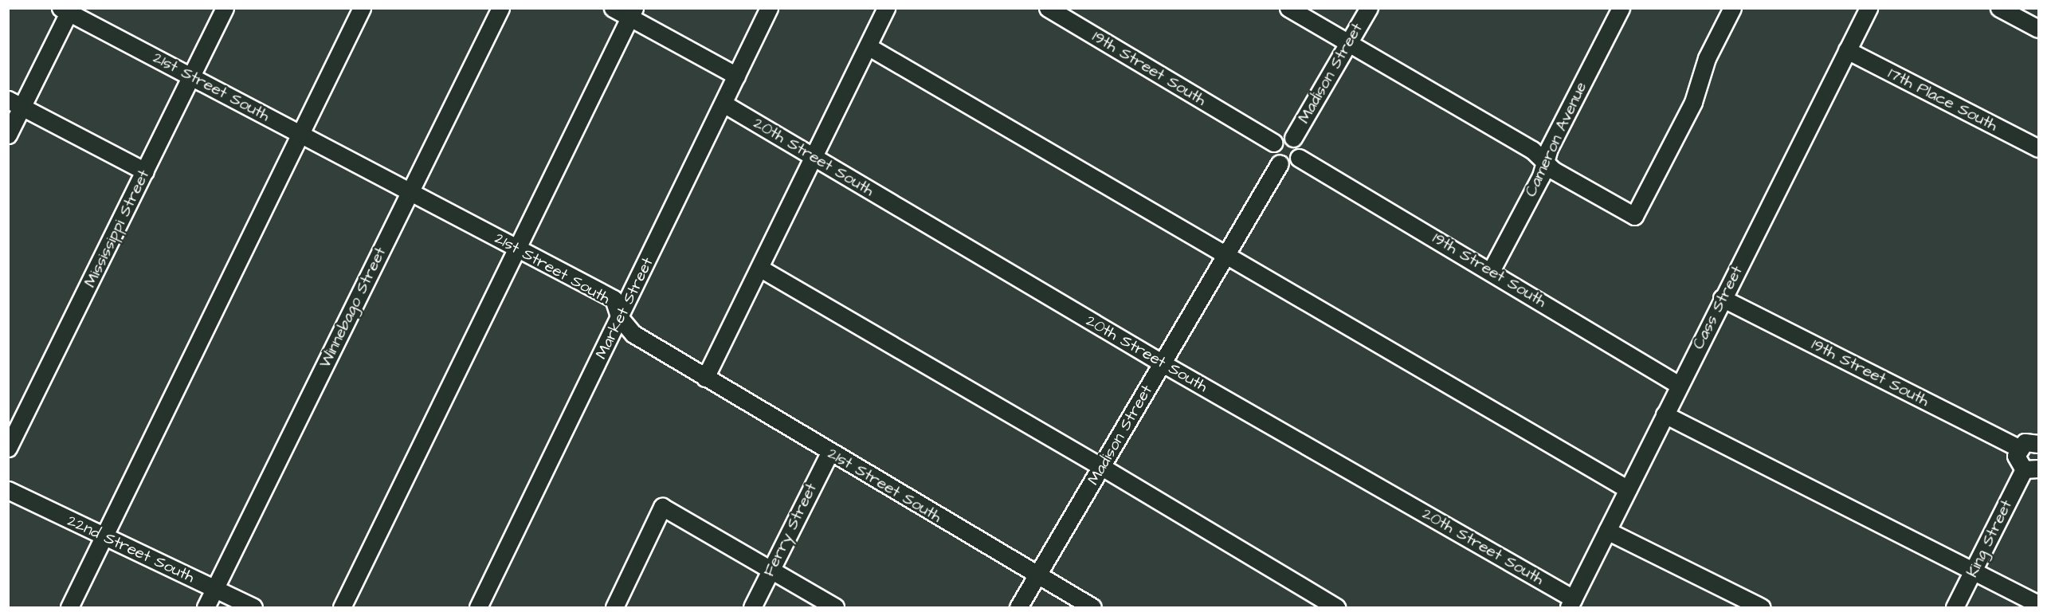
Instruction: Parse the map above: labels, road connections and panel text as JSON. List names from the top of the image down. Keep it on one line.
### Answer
{"streets":{"street":["19th Street South","Madison Street","21st Street South","17th Place South","Cameron Avenue","20th Street South","Mississippi Street","Winnebago Street","Cass Street","Market Street","Ferry Street","King Street","22nd Street South"]},"crossings":[["19th Street South","Madison Street"],["19th Street South","Cameron Avenue"],["19th Street South","Cass Street"],["Madison Street","21st Street South"],["Madison Street","20th Street South"],["21st Street South","Mississippi Street"],["21st Street South","Winnebago Street"],["21st Street South","Market Street"],["21st Street South","Ferry Street"],["17th Place South","Cass Street"],["20th Street South","Cass Street"],["20th Street South","Market Street"],["Winnebago Street","22nd Street South"]]}
